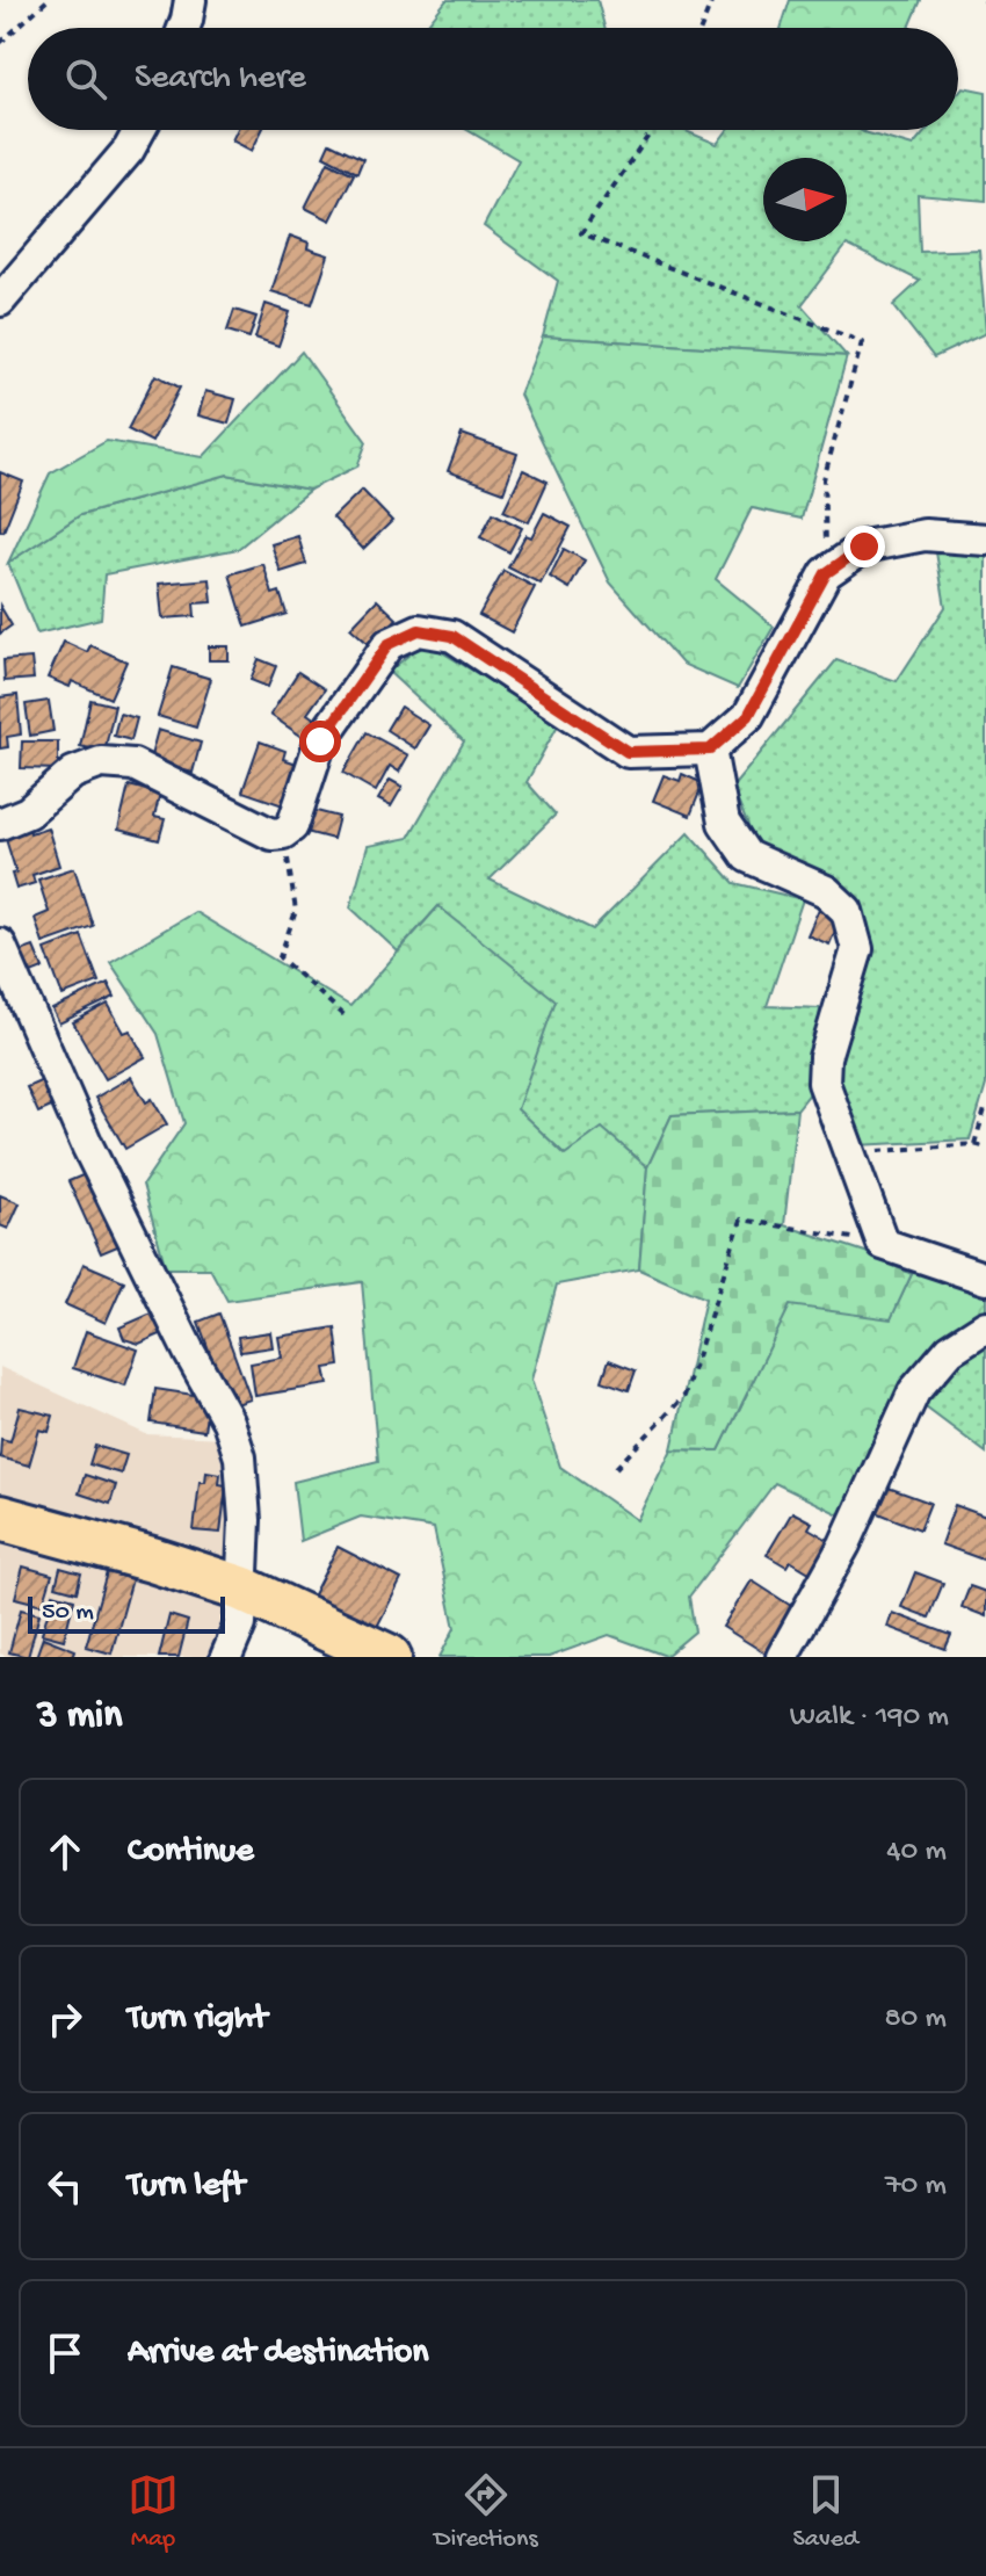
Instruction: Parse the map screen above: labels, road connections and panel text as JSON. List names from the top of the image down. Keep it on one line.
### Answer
{"scale_bar":"50 m","north":"right","page":{"search":"Search here","scale":"50 m","heading":["3 min","Walk · 190 m"],"list":[["Continue","40 m"],["Turn right","80 m"],["Turn left","70 m"],"Arrive at destination"],"nav":["Map","Directions","Saved"]}}
